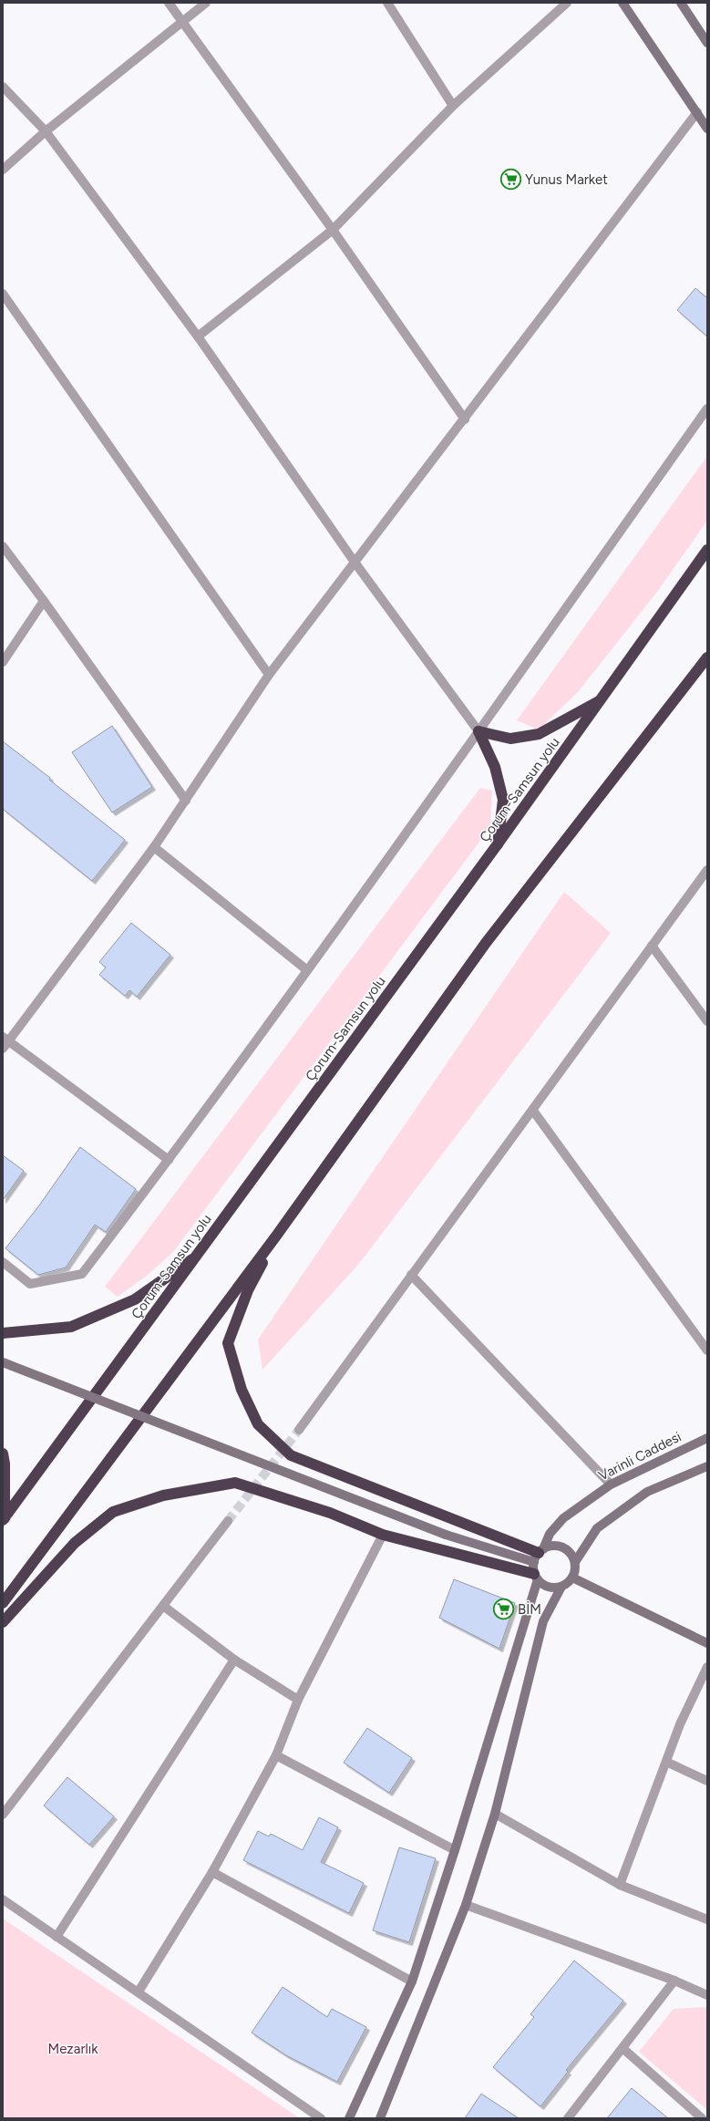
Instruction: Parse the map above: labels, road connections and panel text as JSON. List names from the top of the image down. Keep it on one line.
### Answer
{"streets":{"highway":["Çorum-Samsun yolu"],"street":["Varinli Caddesi"]},"parks":["Mezarlık"],"places":{"supermarket":["Yunus Market","BİM"]}}
